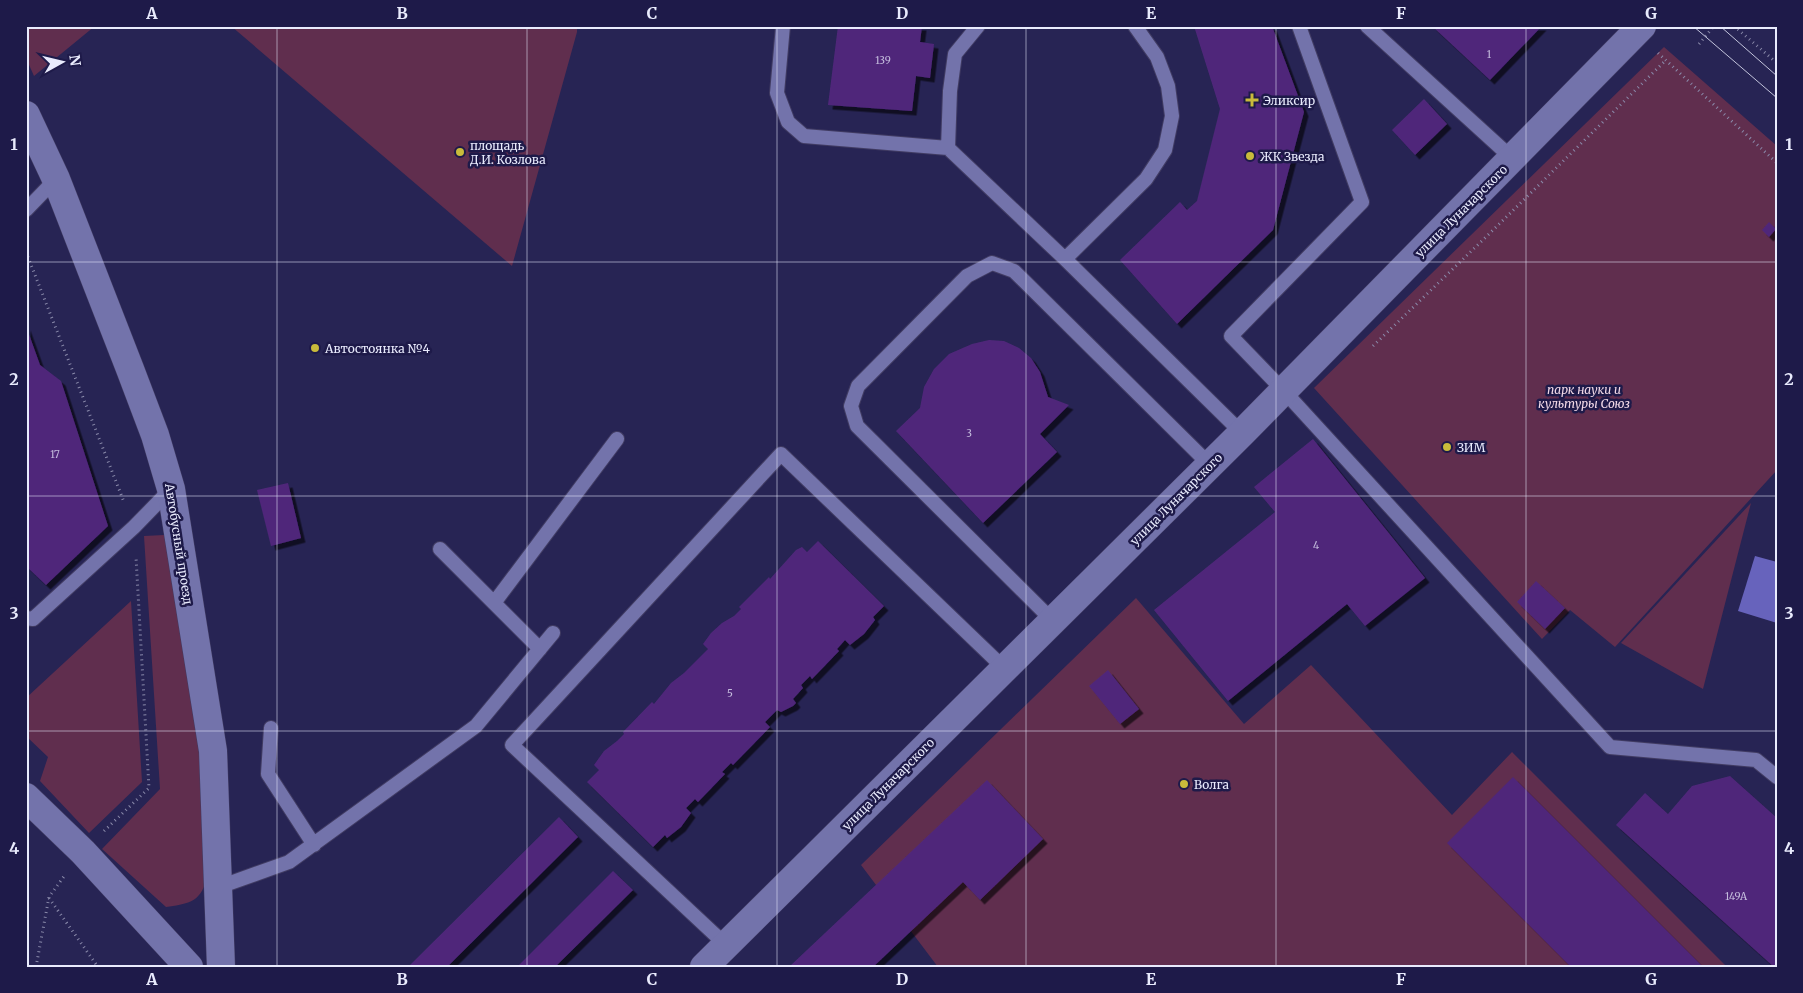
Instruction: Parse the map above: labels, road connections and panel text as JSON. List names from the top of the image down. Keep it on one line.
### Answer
{"streets":{"street":["улица Луначарского","Автобусный проезд"]},"parks":["парк науки и культуры Союз"],"places":{"health":["Эликсир"],"other":["площадь Д.И. Козлова","ЖК Звезда","Автостоянка №4","ЗИМ","Волга"]},"house_numbers":["1","139","3","17","4","5","149А"],"north":"right","grid":{"columns":["A","B","C","D","E","F","G"],"rows":["1","2","3","4"]}}
